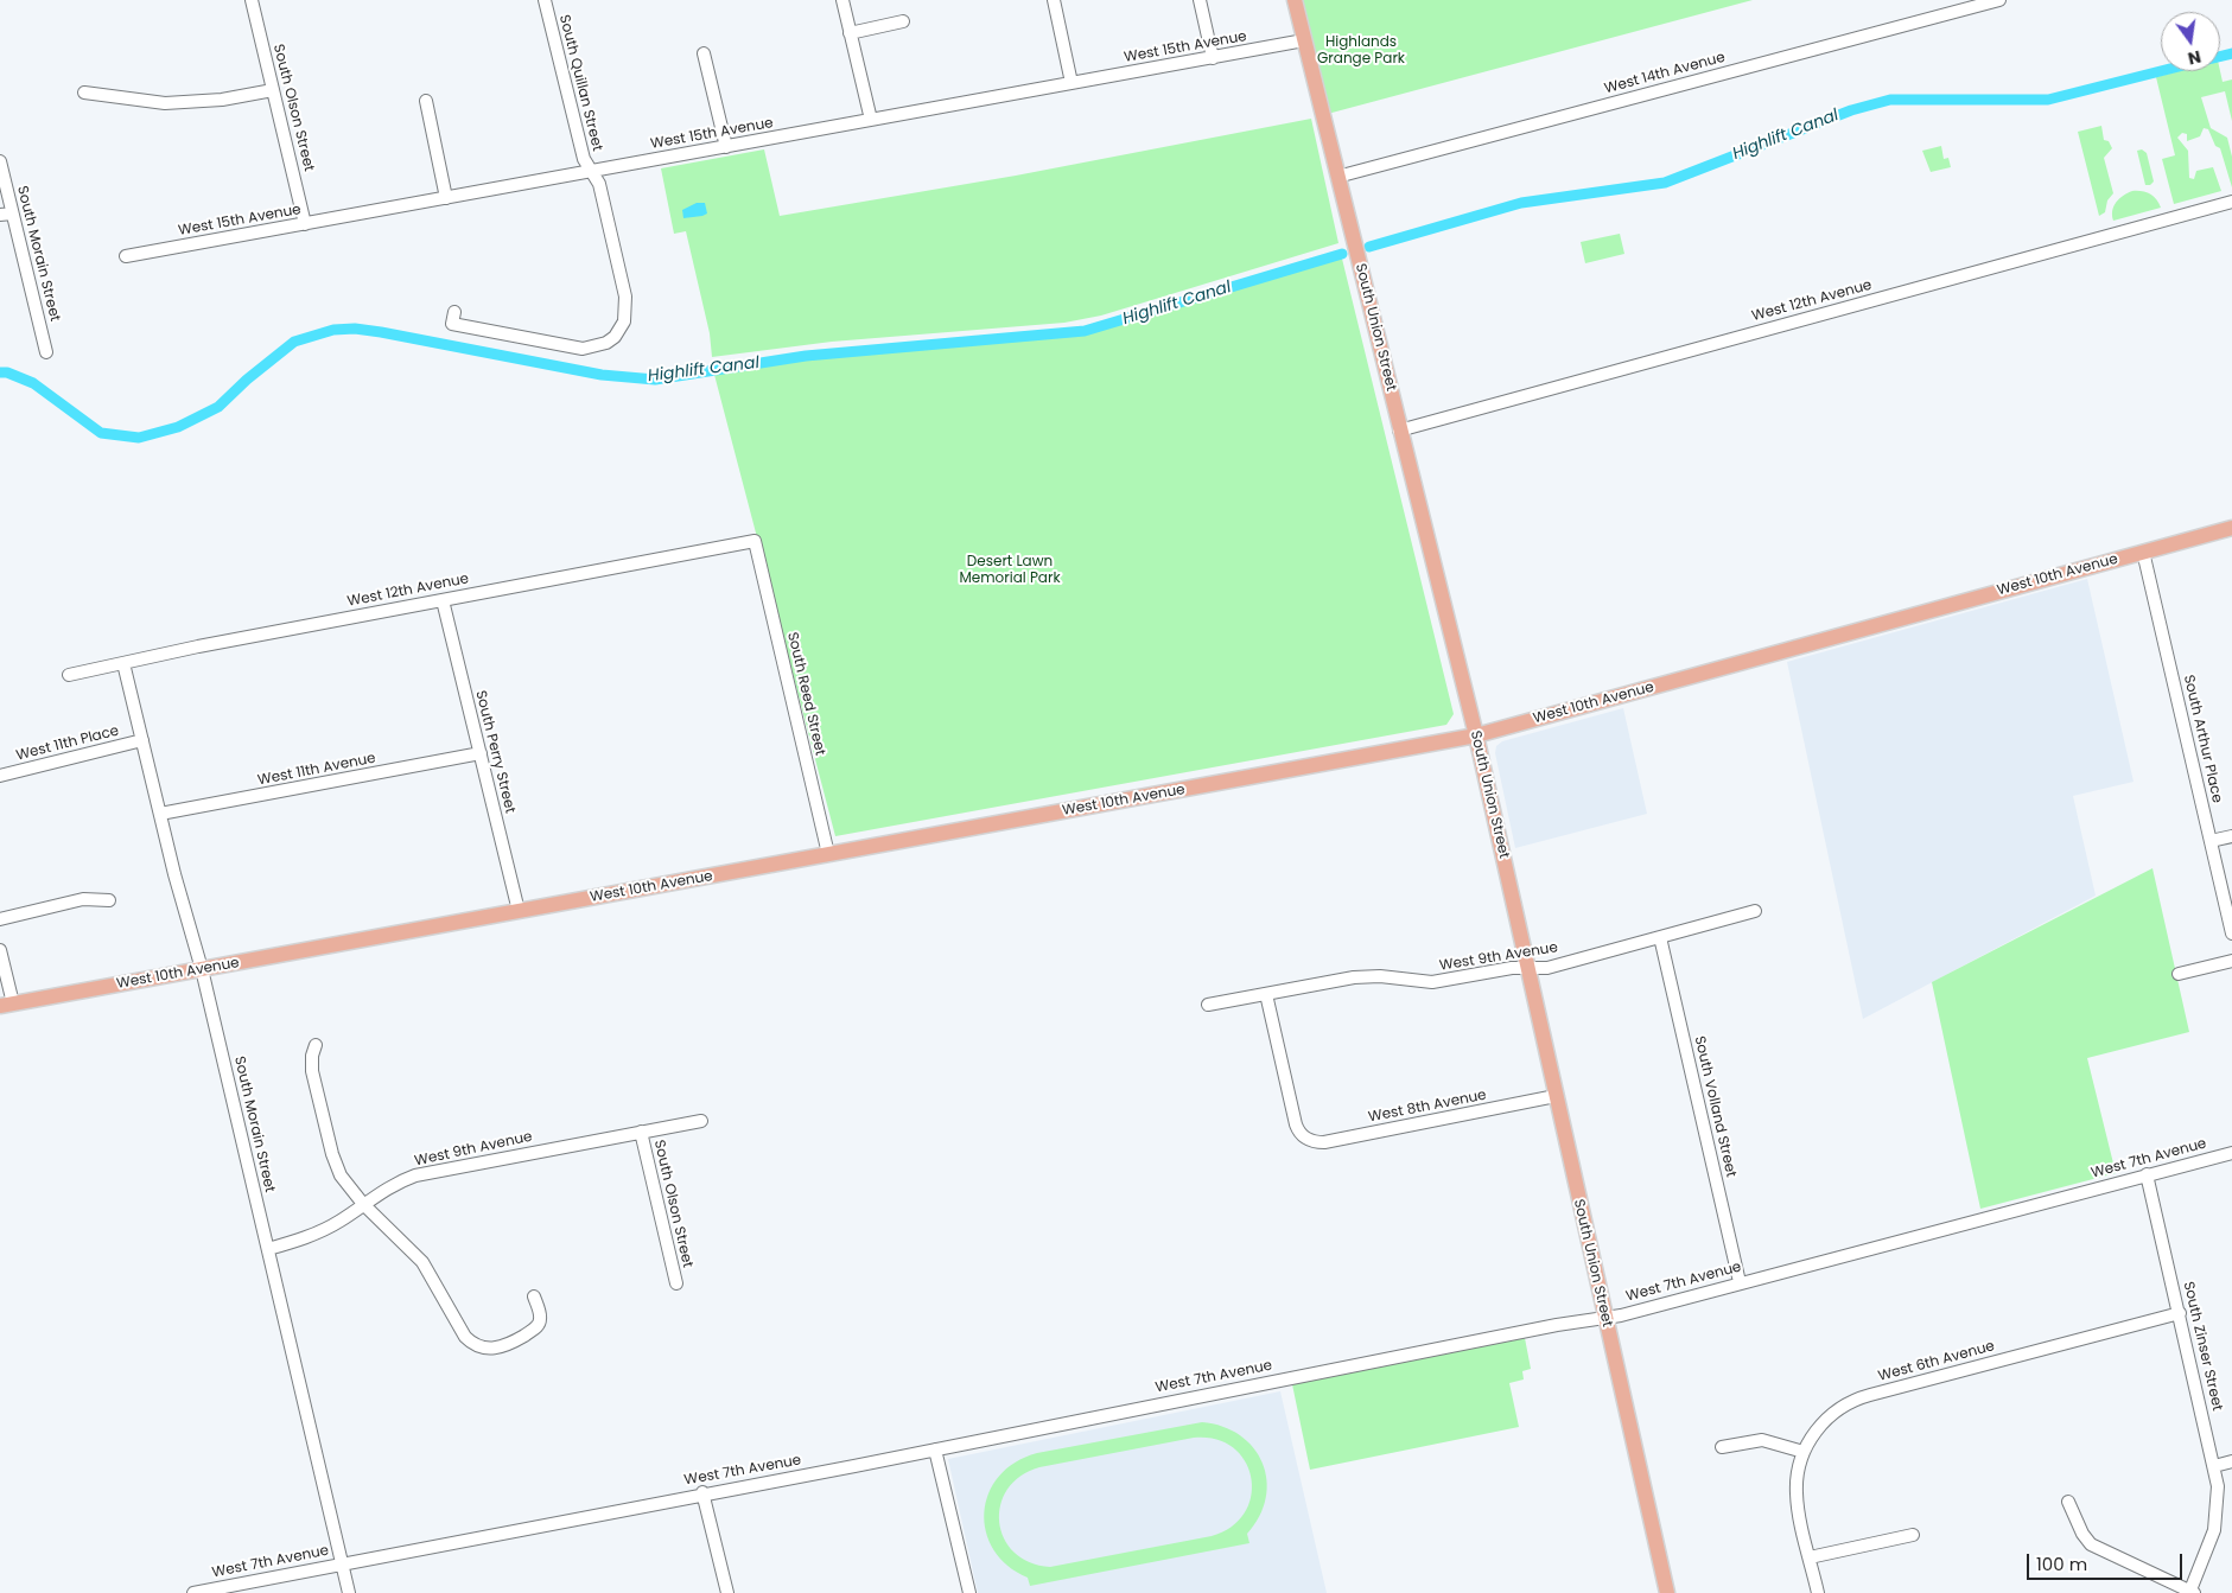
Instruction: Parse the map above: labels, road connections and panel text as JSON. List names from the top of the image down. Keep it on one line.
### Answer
{"streets":{"main road":["South Union Street","West 10th Avenue"],"street":["West 15th Avenue","West 14th Avenue","South Quillan Street","South Olson Street","South Morain Street","West 12th Avenue","South Reed Street","South Arthur Place","West 11th Place","South Perry Street","West 11th Avenue","West 9th Avenue","West 8th Avenue","South Volland Street","West 7th Avenue","South Zinser Street","West 6th Avenue"]},"crossings":[["West 15th Avenue","South Quillan Street"],["West 15th Avenue","South Olson Street"],["West 15th Avenue","South Union Street"],["West 14th Avenue","South Union Street"],["South Olson Street","West 9th Avenue"],["South Morain Street","West 12th Avenue"],["South Morain Street","West 10th Avenue"],["South Morain Street","West 11th Place"],["South Morain Street","West 11th Avenue"],["South Morain Street","West 9th Avenue"],["South Morain Street","West 7th Avenue"],["West 12th Avenue","South Union Street"],["West 12th Avenue","South Reed Street"],["West 12th Avenue","South Perry Street"],["South Union Street","West 10th Avenue"],["South Union Street","West 9th Avenue"],["South Union Street","West 8th Avenue"],["South Union Street","West 7th Avenue"],["West 10th Avenue","South Reed Street"],["West 10th Avenue","South Arthur Place"],["West 10th Avenue","South Perry Street"],["South Perry Street","West 11th Avenue"],["West 9th Avenue","West 8th Avenue"],["West 9th Avenue","South Volland Street"],["South Volland Street","West 7th Avenue"],["West 7th Avenue","South Zinser Street"],["South Zinser Street","West 6th Avenue"]],"water":["Highlift Canal"],"parks":["Highlands Grange Park","Desert Lawn Memorial Park"],"scale_bar":"100 m","north":"bottom"}
